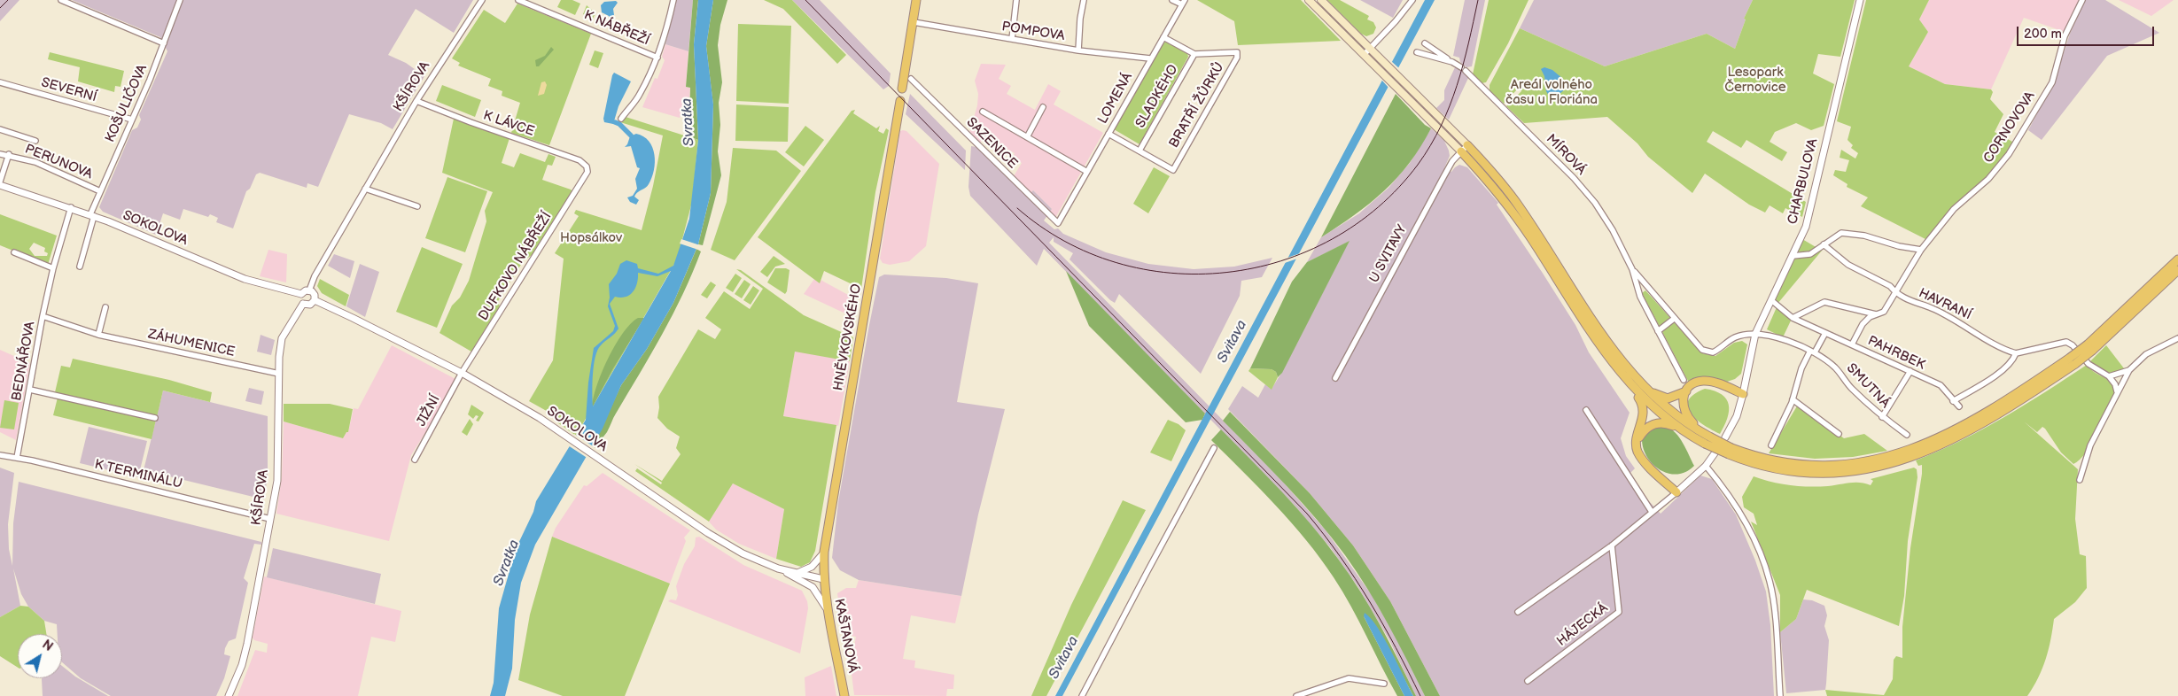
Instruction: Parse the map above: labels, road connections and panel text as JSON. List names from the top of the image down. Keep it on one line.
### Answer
{"streets":{"main road":["HNĚVKOVSKÉHO","KAŠTANOVÁ"],"street":["K NÁBŘEŽÍ","POMPOVA","KŠÍROVA","SEVERNÍ","SLADKÉHO","LOMENÁ","KOŠULIČOVA","BRATŘÍ ŽŮRKŮ","K LÁVCE","CORNOVOVA","SAZENICE","MÍROVÁ","PERUNOVA","CHARBULOVA","SOKOLOVA","U SVITAVY","DUFKOVO NÁBŘEŽÍ","HAVRANÍ","ZÁHUMENICE","PAHRBEK","BEDNÁŘOVA","SMUTNÁ","JIŽNÍ","K TERMINÁLU","HÁJECKÁ"]},"crossings":[["POMPOVA","LOMENÁ"],["KŠÍROVA","K LÁVCE"],["KŠÍROVA","SOKOLOVA"],["KŠÍROVA","ZÁHUMENICE"],["KŠÍROVA","K TERMINÁLU"],["SEVERNÍ","KOŠULIČOVA"],["SLADKÉHO","BRATŘÍ ŽŮRKŮ"],["LOMENÁ","SAZENICE"],["KOŠULIČOVA","PERUNOVA"],["KOŠULIČOVA","SOKOLOVA"],["K LÁVCE","DUFKOVO NÁBŘEŽÍ"],["CORNOVOVA","HAVRANÍ"],["CHARBULOVA","PAHRBEK"],["CHARBULOVA","SMUTNÁ"],["SOKOLOVA","DUFKOVO NÁBŘEŽÍ"],["SOKOLOVA","HNĚVKOVSKÉHO"],["SOKOLOVA","BEDNÁŘOVA"],["SOKOLOVA","JIŽNÍ"],["SOKOLOVA","KAŠTANOVÁ"],["DUFKOVO NÁBŘEŽÍ","JIŽNÍ"],["HNĚVKOVSKÉHO","KAŠTANOVÁ"],["ZÁHUMENICE","BEDNÁŘOVA"],["BEDNÁŘOVA","K TERMINÁLU"]],"water":["Svratka","Svitava"],"parks":["Lesopark Černovice","Areál volného času u Floriána","Hopsálkov"],"scale_bar":"200 m","north":"top right"}
